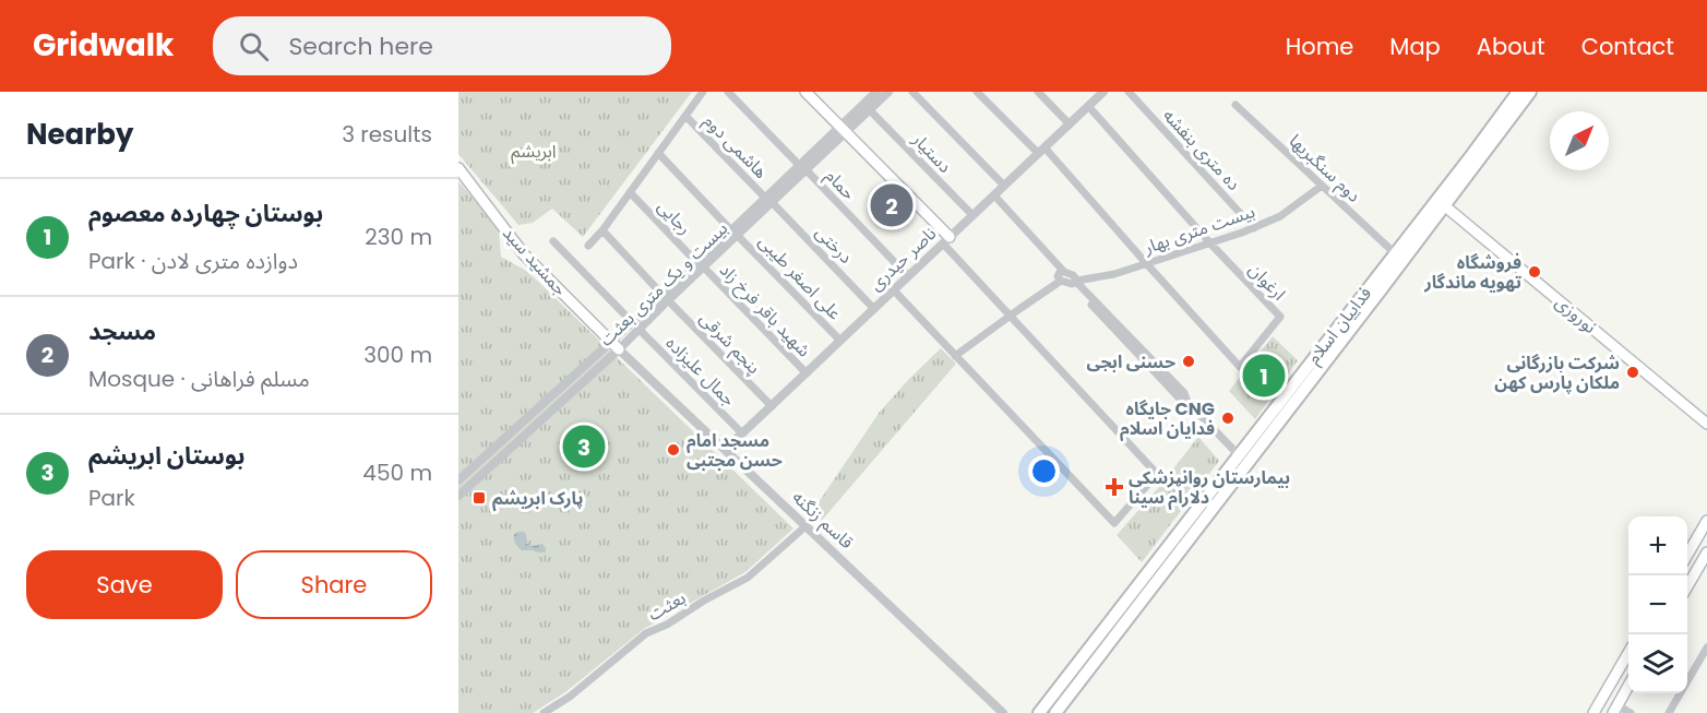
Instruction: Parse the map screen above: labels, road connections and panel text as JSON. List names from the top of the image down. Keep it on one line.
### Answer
{"streets":{"main road":["جمشید سید","نوروزی","فداییان اسلام"],"street":["هاشمی دوم","ده متری بنفشه","دستیار","دوم سنگبریها","حمام","رجایی","بیست متری بهار","درختی","ناصر حیدری","علی اصغر طیبی","ارغوان","بیست و یک متری بعثت","شهید باقر فرخ زاد","پنجم شرقی","جمال علیزاده","قاسم زنگنه","بعثت"]},"crossings":[["هاشمی دوم","درختی"],["هاشمی دوم","بیست و یک متری بعثت"],["ده متری بنفشه","بیست متری بهار"],["دستیار","ناصر حیدری"],["دستیار","بیست و یک متری بعثت"],["دوم سنگبریها","بیست متری بهار"],["دوم سنگبریها","فداییان اسلام"],["حمام","ناصر حیدری"],["حمام","بیست و یک متری بعثت"],["رجایی","بیست و یک متری بعثت"],["رجایی","شهید باقر فرخ زاد"],["بیست متری بهار","ارغوان"],["درختی","ناصر حیدری"],["درختی","بیست و یک متری بعثت"],["ناصر حیدری","علی اصغر طیبی"],["ناصر حیدری","شهید باقر فرخ زاد"],["ناصر حیدری","پنجم شرقی"],["ناصر حیدری","جمال علیزاده"],["ناصر حیدری","قاسم زنگنه"],["جمشید سید","بیست و یک متری بعثت"],["جمشید سید","قاسم زنگنه"],["علی اصغر طیبی","بیست و یک متری بعثت"],["بیست و یک متری بعثت","شهید باقر فرخ زاد"],["بیست و یک متری بعثت","پنجم شرقی"],["بیست و یک متری بعثت","جمال علیزاده"],["بیست و یک متری بعثت","قاسم زنگنه"],["نوروزی","فداییان اسلام"],["قاسم زنگنه","بعثت"]],"parks":["ابریشم"],"places":{"other":["فروشگاه تهویه ماندگار","حسنی ابجی","شرکت بازرگانی ملکان پارس کهن","جایگاه CNG فدایان اسلام","مسجد امام حسن مجتبی"],"health":["بیمارستان روانپزشکی دلارام سینا"],"transit":["پارک ابریشم"]},"north":"top right","page":{"header":"Gridwalk","search":"Search here","nav":["Home","Map","About","Contact"],"heading":["Nearby","3 results"],"list":[{"mark":"1","name":"بوستان چهارده معصوم","note":"Park · دوازده متری لادن","value":"230 m"},{"mark":"2","name":"مسجد","note":"Mosque · مسلم فراهانی","value":"300 m"},{"mark":"3","name":"بوستان ابریشم","note":"Park","value":"450 m"}],"pins":["2","1","3"],"map_buttons":["+","−"],"buttons":["Save","Share"]}}
